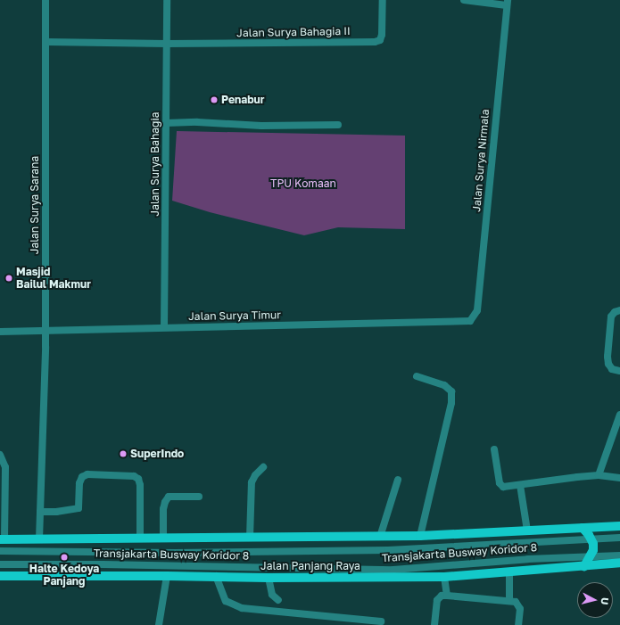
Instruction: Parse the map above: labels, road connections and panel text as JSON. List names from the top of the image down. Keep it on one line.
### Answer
{"streets":{"main road":["Jalan Panjang Raya"],"street":["Jalan Surya Bahagia II","Jalan Surya Nirmala","Jalan Surya Bahagia","Jalan Surya Sarana","Jalan Surya Timur","Transjakarta Busway Koridor 8"]},"crossings":[["Jalan Surya Bahagia II","Jalan Surya Bahagia"],["Jalan Surya Bahagia II","Jalan Surya Sarana"],["Jalan Surya Nirmala","Jalan Surya Timur"],["Jalan Surya Bahagia","Jalan Surya Timur"],["Jalan Surya Sarana","Jalan Surya Timur"]],"parks":["TPU Komaan"],"places":["Penabur","Masjid Bailul Makmur","SuperIndo","Halte Kedoya Panjang"],"north":"right"}
